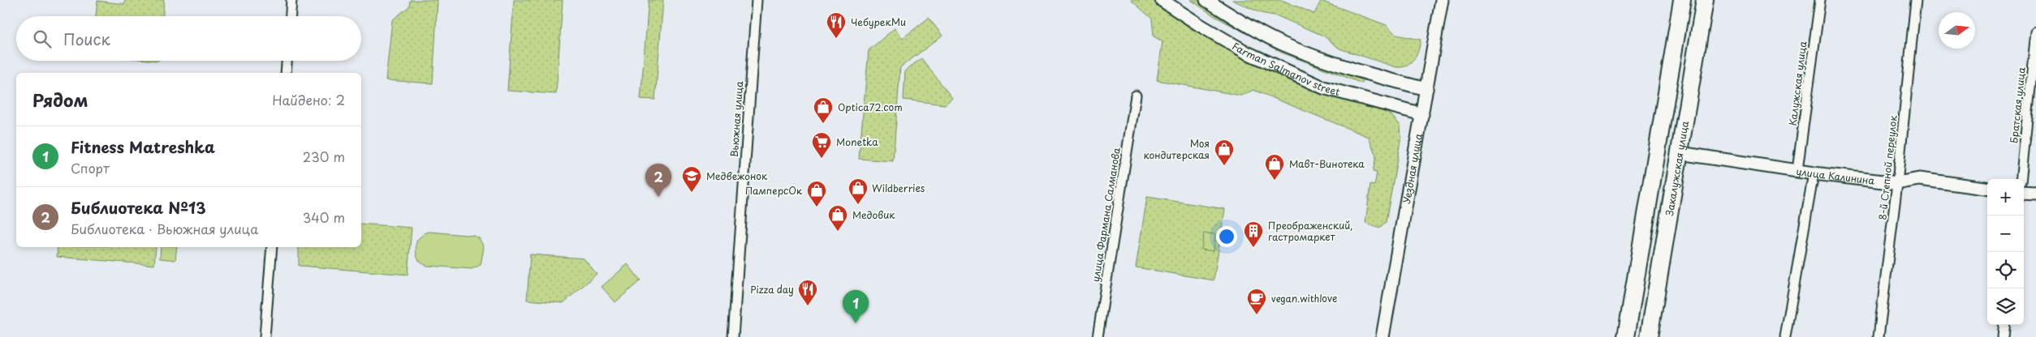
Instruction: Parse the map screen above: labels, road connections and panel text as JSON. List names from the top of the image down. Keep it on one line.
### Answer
{"streets":{"highway":["Закалужская улица"],"street":["Farman Salmanov street","Калужская улица","Братская улица","Вьюжная улица","8-й Степной переулок","Уездная улица","улица Калинина","улица Фармана Салманова"]},"crossings":[["Farman Salmanov street","Уездная улица"],["Калужская улица","улица Калинина"],["8-й Степной переулок","улица Калинина"],["Закалужская улица","улица Калинина"]],"places":{"restaurant":["ЧебурекМи","Pizza day"],"shop":["Optica72.com","Моя кондитерская","Мавт-Винотека","Wildberries","ПамперсОк","Медовик"],"supermarket":["Monetka"],"school or university":["Медвежонок"],"building":["Преображенский, гастромаркет"],"cafe":["vegan.withlove"]},"north":"right","page":{"search":"Поиск","heading":["Рядом","Найдено: 2"],"list":[{"mark":"1","name":"Fitness Matreshka","note":"Спорт","value":"230 m"},{"mark":"2","name":"Библиотека №13","note":"Библиотека · Вьюжная улица","value":"340 m"}],"pins":["2","1"],"map_buttons":["+","−"]}}
